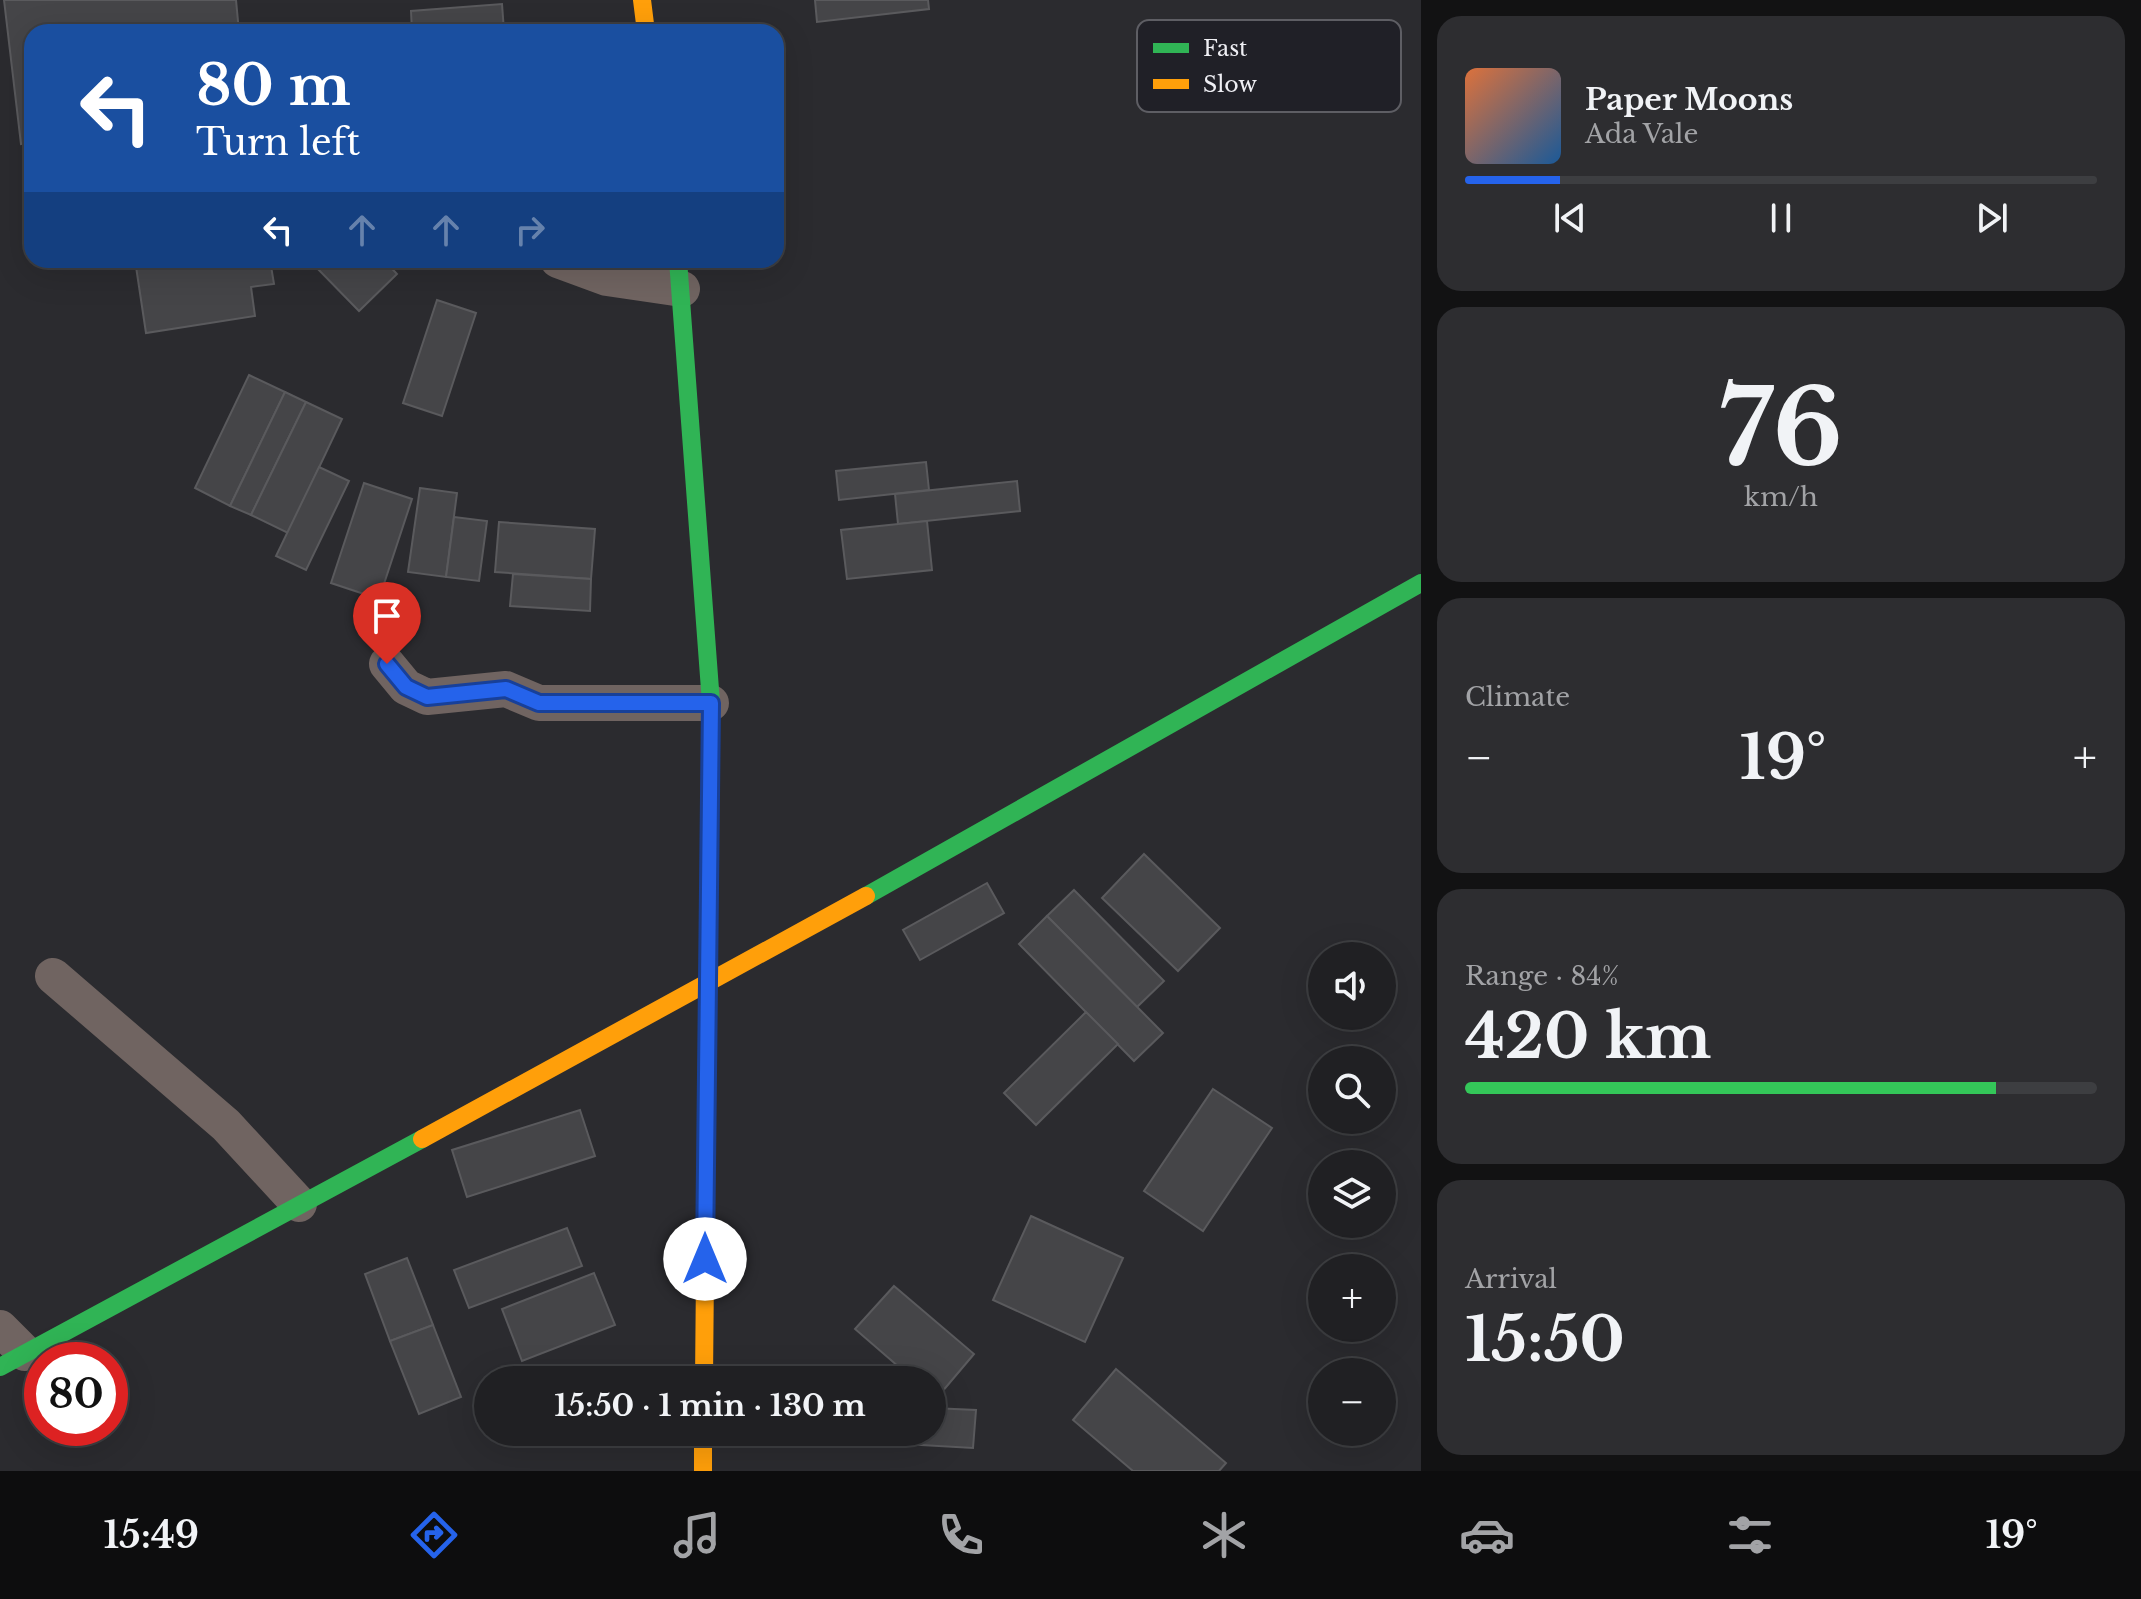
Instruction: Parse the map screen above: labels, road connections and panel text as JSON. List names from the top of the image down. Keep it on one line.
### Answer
{"legend":["Fast","Slow"],"page":{"turn":["80 m","Turn left"],"song":["Paper Moons","Ada Vale"],"tile":[["76","km/h"],"Climate",["Range · 84%","420 km"],["Arrival","15:50"]],"heat":["−","19°","+"],"map_buttons":["+","−"],"limit":"80","trip":"15:50 · 1 min · 130 m","tabs":["15:49","19°"]}}
